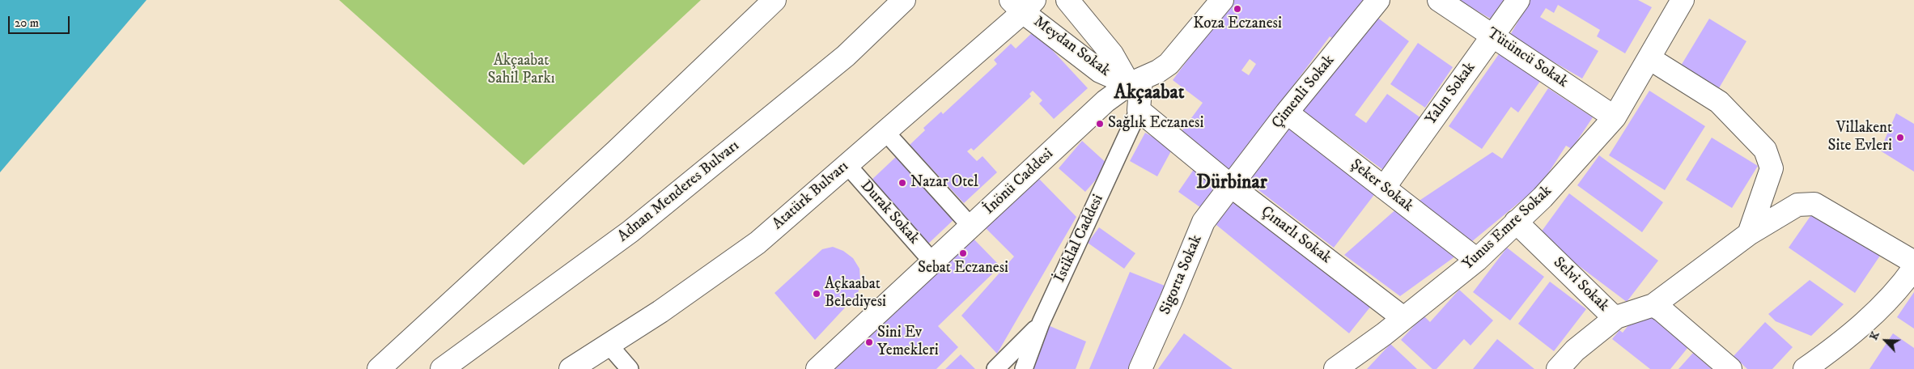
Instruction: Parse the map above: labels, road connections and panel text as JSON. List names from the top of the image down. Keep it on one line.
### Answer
{"streets":{"main road":["Meydan Sokak","Tütüncü Sokak","Çimenli Sokak","Yalın Sokak","İnönü Caddesi","Şeker Sokak","Adnan Menderes Bulvarı","Atatürk Bulvarı","Yunus Emre Sokak","Çınarlı Sokak","Sigorta Sokak","Selvi Sokak"],"street":["Durak Sokak","İstiklal Caddesi"]},"crossings":[["Meydan Sokak","İnönü Caddesi"],["Meydan Sokak","Atatürk Bulvarı"],["Tütüncü Sokak","Yalın Sokak"],["Tütüncü Sokak","Yunus Emre Sokak"],["Çimenli Sokak","Şeker Sokak"],["Çimenli Sokak","Çınarlı Sokak"],["Çimenli Sokak","Sigorta Sokak"],["Yalın Sokak","Şeker Sokak"],["İnönü Caddesi","Durak Sokak"],["Şeker Sokak","Yunus Emre Sokak"],["Atatürk Bulvarı","Durak Sokak"],["Yunus Emre Sokak","Çınarlı Sokak"],["Yunus Emre Sokak","Selvi Sokak"],["Çınarlı Sokak","İstiklal Caddesi"],["Çınarlı Sokak","Sigorta Sokak"]],"districts":["Akçaabat","Dürbinar"],"parks":["Akçaabat Sahil Parkı"],"places":["Koza Eczanesi","Sağlık Eczanesi","Villakent Site Evleri","Nazar Otel","Sebat Eczanesi","Açkaabat Belediyesi","Sini Ev Yemekleri"],"scale_bar":"20 m","north":"top left"}
